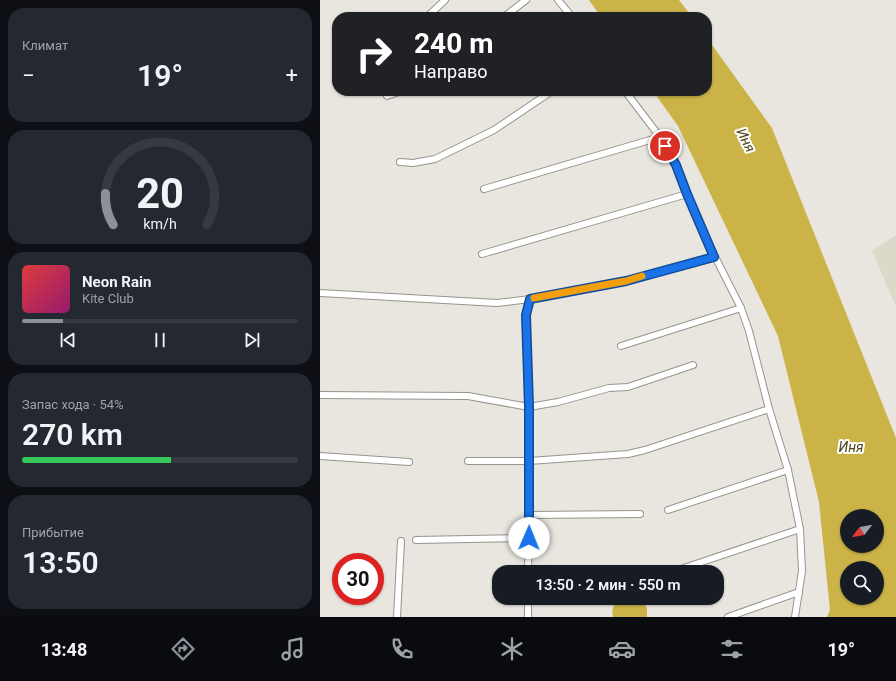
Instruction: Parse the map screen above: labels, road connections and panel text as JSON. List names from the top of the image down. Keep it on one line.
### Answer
{"water":["Иня"],"north":"bottom left","page":{"tile":["Климат",["Запас хода · 54%","270 km"],["Прибытие","13:50"]],"turn":["240 m","Направо"],"heat":["−","19°","+"],"song":["Neon Rain","Kite Club"],"limit":"30","trip":"13:50 · 2 мин · 550 m","tabs":["13:48","19°"],"gauge":["20","km/h"]}}
